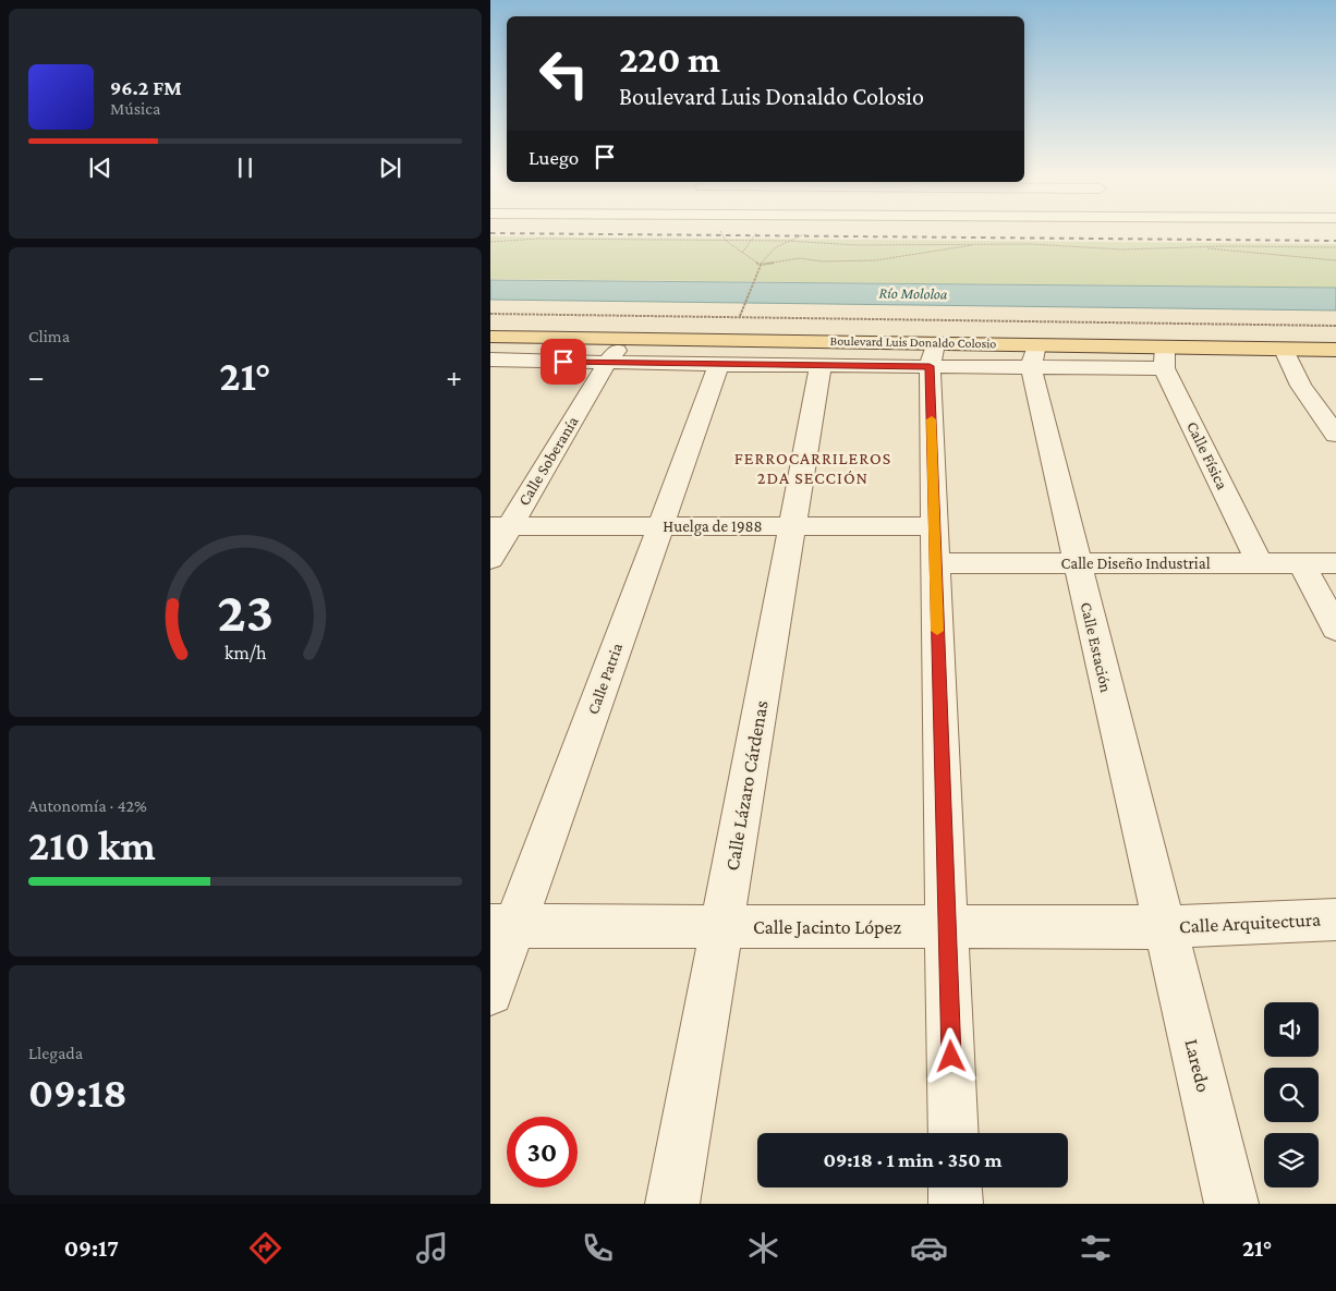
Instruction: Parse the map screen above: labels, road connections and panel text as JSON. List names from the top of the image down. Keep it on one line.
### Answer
{"streets":{"main road":["Boulevard Luis Donaldo Colosio"],"street":["Calle Física","Calle Soberanía","Huelga de 1988","Calle Diseño Industrial","Calle Estación","Calle Patria","Calle Lázaro Cárdenas","Calle Arquitectura","Calle Jacinto López","Laredo"]},"crossings":[["Boulevard Luis Donaldo Colosio","Calle Física"],["Boulevard Luis Donaldo Colosio","Calle Soberanía"],["Boulevard Luis Donaldo Colosio","Calle Estación"],["Boulevard Luis Donaldo Colosio","Calle Patria"],["Boulevard Luis Donaldo Colosio","Calle Lázaro Cárdenas"],["Calle Física","Calle Diseño Industrial"],["Calle Soberanía","Huelga de 1988"],["Huelga de 1988","Calle Patria"],["Huelga de 1988","Calle Lázaro Cárdenas"],["Calle Diseño Industrial","Calle Estación"],["Calle Estación","Calle Arquitectura"],["Calle Estación","Calle Jacinto López"],["Calle Estación","Laredo"],["Calle Patria","Calle Jacinto López"],["Calle Lázaro Cárdenas","Calle Jacinto López"],["Calle Arquitectura","Calle Jacinto López"],["Calle Arquitectura","Laredo"],["Calle Jacinto López","Laredo"]],"districts":["FERROCARRILEROS 2DA SECCIÓN"],"water":["Río Mololoa"],"page":{"turn":["220 m","Boulevard Luis Donaldo Colosio"],"song":["96.2 FM","Música"],"then":"Luego","tile":["Clima",["Autonomía · 42%","210 km"],["Llegada","09:18"]],"heat":["−","21°","+"],"limit":"30","trip":"09:18 · 1 min · 350 m","tabs":["09:17","21°"],"gauge":["23","km/h"]}}
